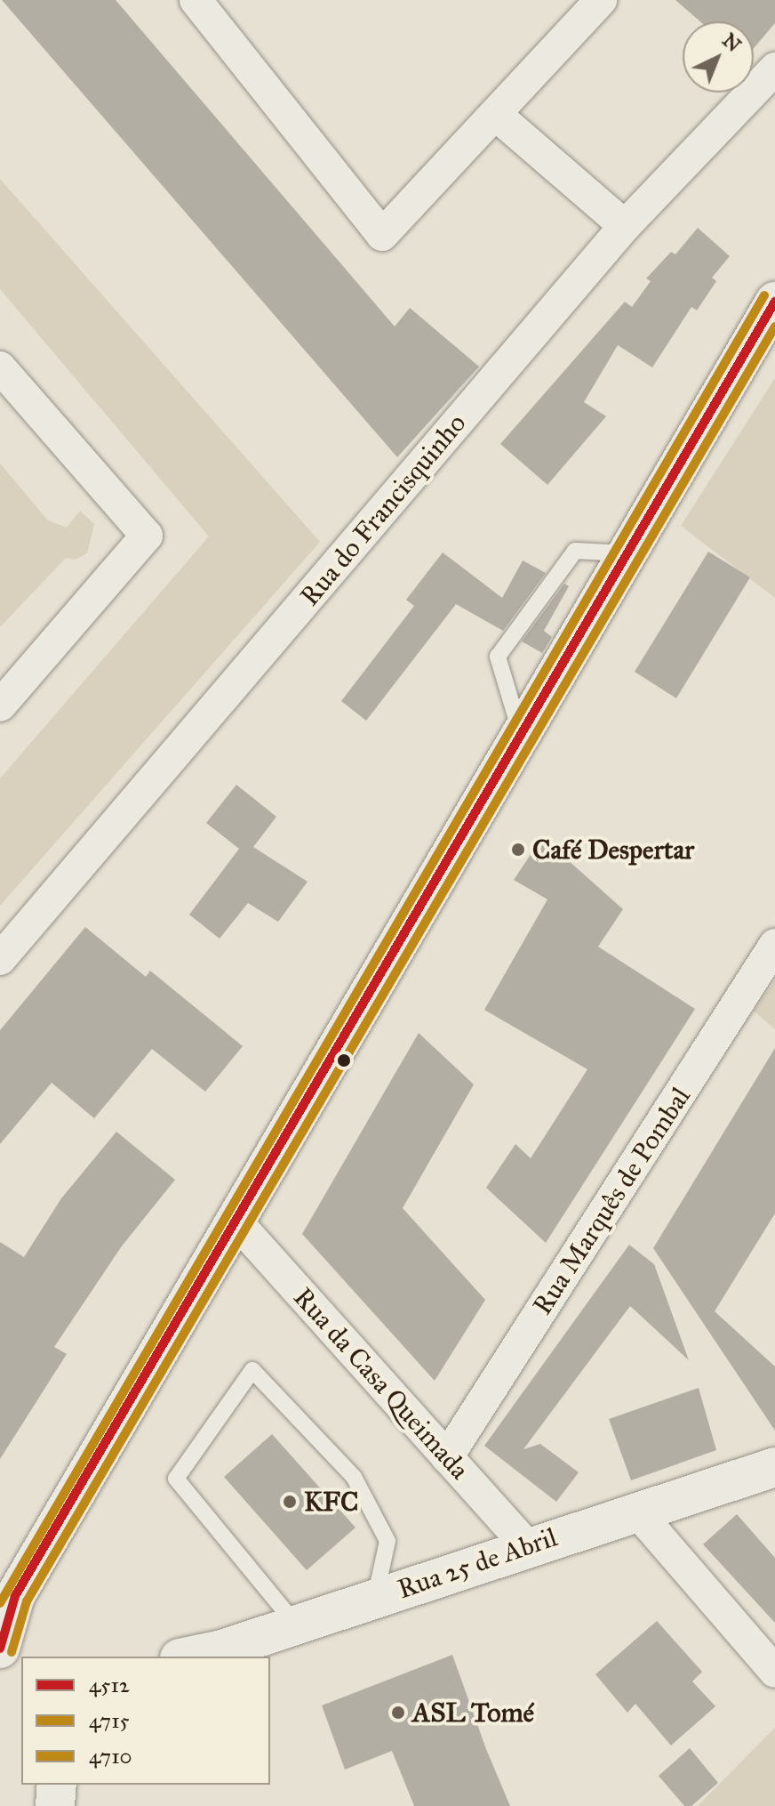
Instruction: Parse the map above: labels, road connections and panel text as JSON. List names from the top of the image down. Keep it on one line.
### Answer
{"streets":{"street":["Rua do Francisquinho","Rua Marquês de Pombal","Rua da Casa Queimada","Rua 25 de Abril"]},"crossings":[["Rua Marquês de Pombal","Rua da Casa Queimada"],["Rua da Casa Queimada","Rua 25 de Abril"]],"places":["Café Despertar","KFC","ASL Tomé"],"lines":["transit line 4710","transit line 4512","transit line 4715"],"legend":["4512","4715","4710"],"north":"top right"}
